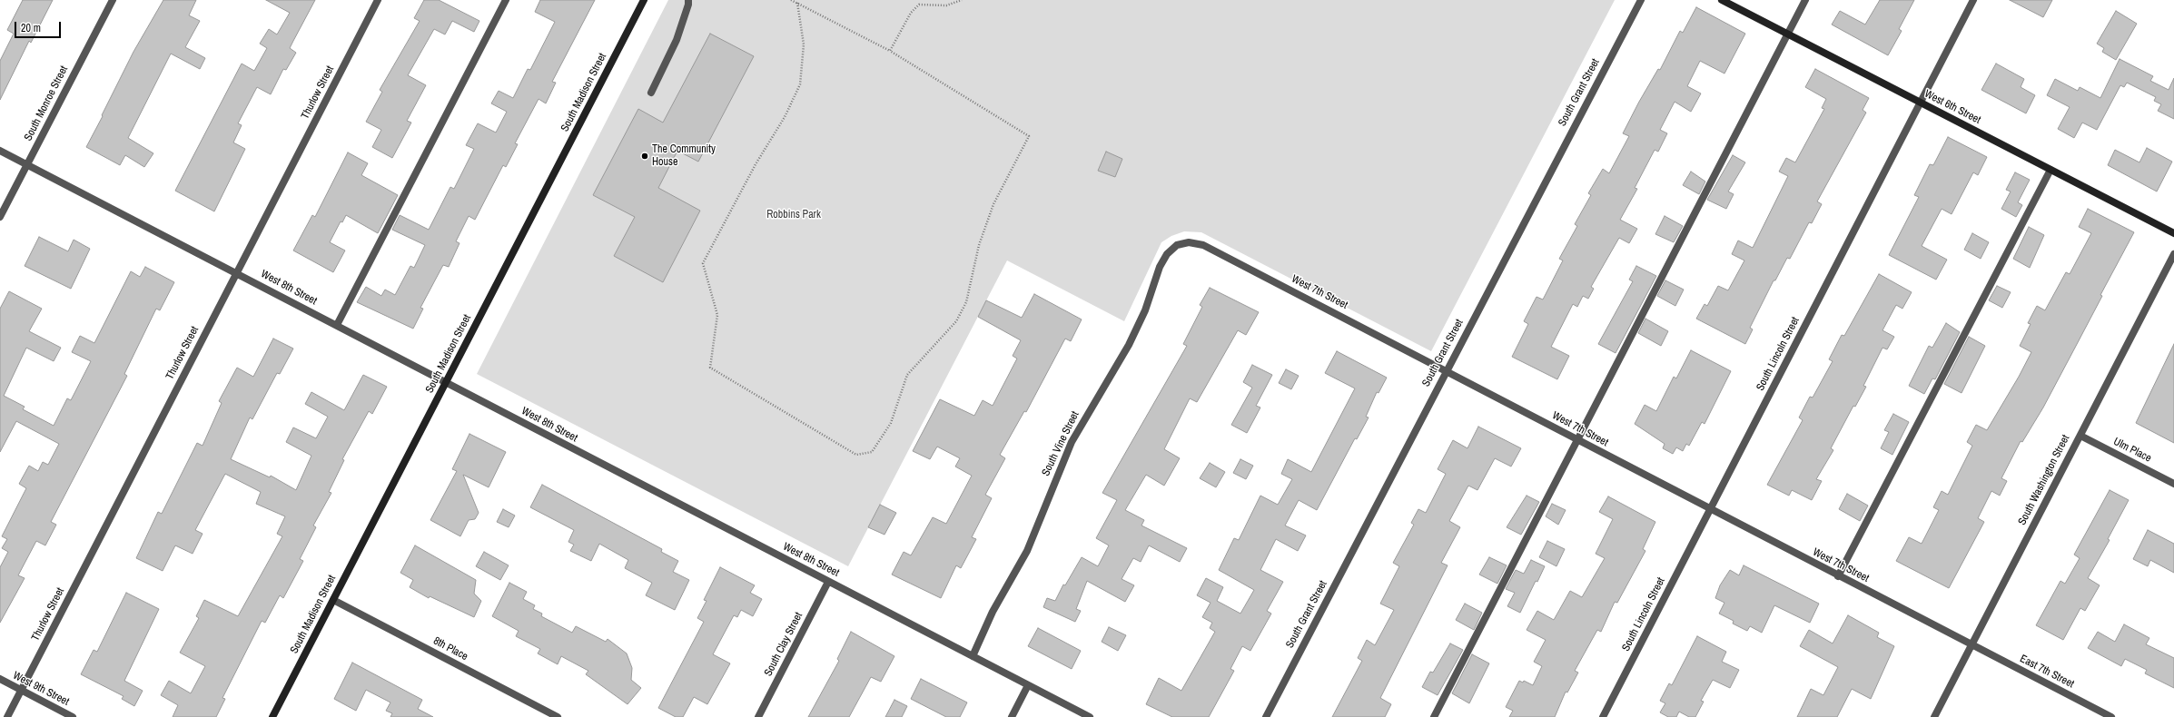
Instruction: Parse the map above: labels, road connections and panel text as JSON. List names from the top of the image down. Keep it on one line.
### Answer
{"streets":{"street":["Thurlow Street","South Madison Street","South Grant Street","South Monroe Street","West 6th Street","West 8th Street","West 7th Street","South Lincoln Street","South Vine Street","Ulm Place","South Washington Street","South Clay Street","8th Place","East 7th Street","West 9th Street"]},"crossings":[["Thurlow Street","West 8th Street"],["Thurlow Street","West 9th Street"],["South Madison Street","West 8th Street"],["South Madison Street","8th Place"],["South Grant Street","West 7th Street"],["South Monroe Street","West 8th Street"],["West 6th Street","South Lincoln Street"],["West 8th Street","South Vine Street"],["West 8th Street","South Clay Street"],["West 7th Street","South Lincoln Street"],["West 7th Street","South Vine Street"],["West 7th Street","South Washington Street"],["West 7th Street","East 7th Street"],["Ulm Place","South Washington Street"],["South Washington Street","East 7th Street"]],"parks":["Robbins Park"],"places":["The Community House"],"scale_bar":"20 m"}
